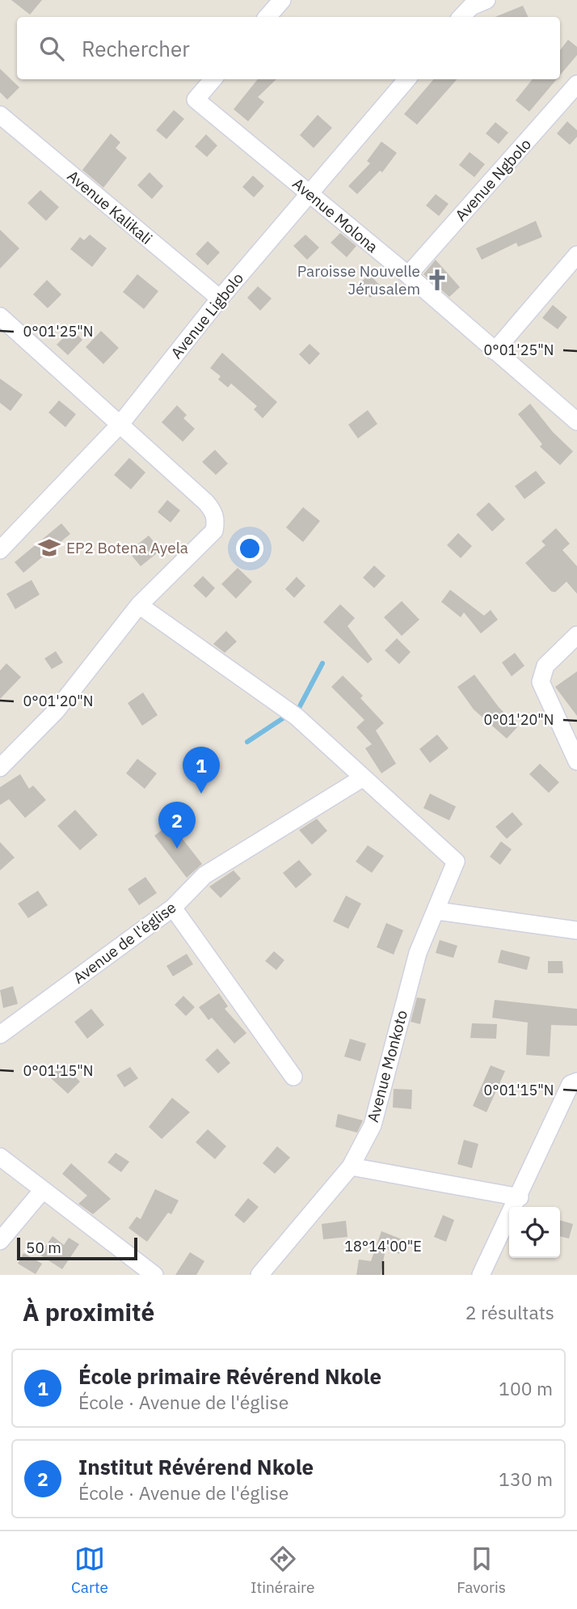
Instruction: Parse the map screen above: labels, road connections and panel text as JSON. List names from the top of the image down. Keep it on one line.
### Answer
{"streets":{"street":["Avenue Ngbolo","Avenue Kalikali","Avenue Molona","Avenue Ligbolo","Avenue de l'église","Avenue Monkoto"]},"crossings":[["Avenue Ngbolo","Avenue Molona"],["Avenue Kalikali","Avenue Ligbolo"],["Avenue Molona","Avenue Ligbolo"],["Avenue de l'église","Avenue Monkoto"]],"places":{"church":["Paroisse Nouvelle Jérusalem"],"school or university":["EP2 Botena Ayela"]},"scale_bar":"50 m","page":{"search":"Rechercher","pins":["1","2"],"scale":"50 m","heading":["À proximité","2 résultats"],"list":[{"mark":"1","name":"École primaire Révérend Nkole","note":"École · Avenue de l'église","value":"100 m"},{"mark":"2","name":"Institut Révérend Nkole","note":"École · Avenue de l'église","value":"130 m"}],"nav":["Carte","Itinéraire","Favoris"]},"coordinates":["0°01'25\"N","0°01'20\"N","0°01'15\"N","18°14'00\"E"]}
